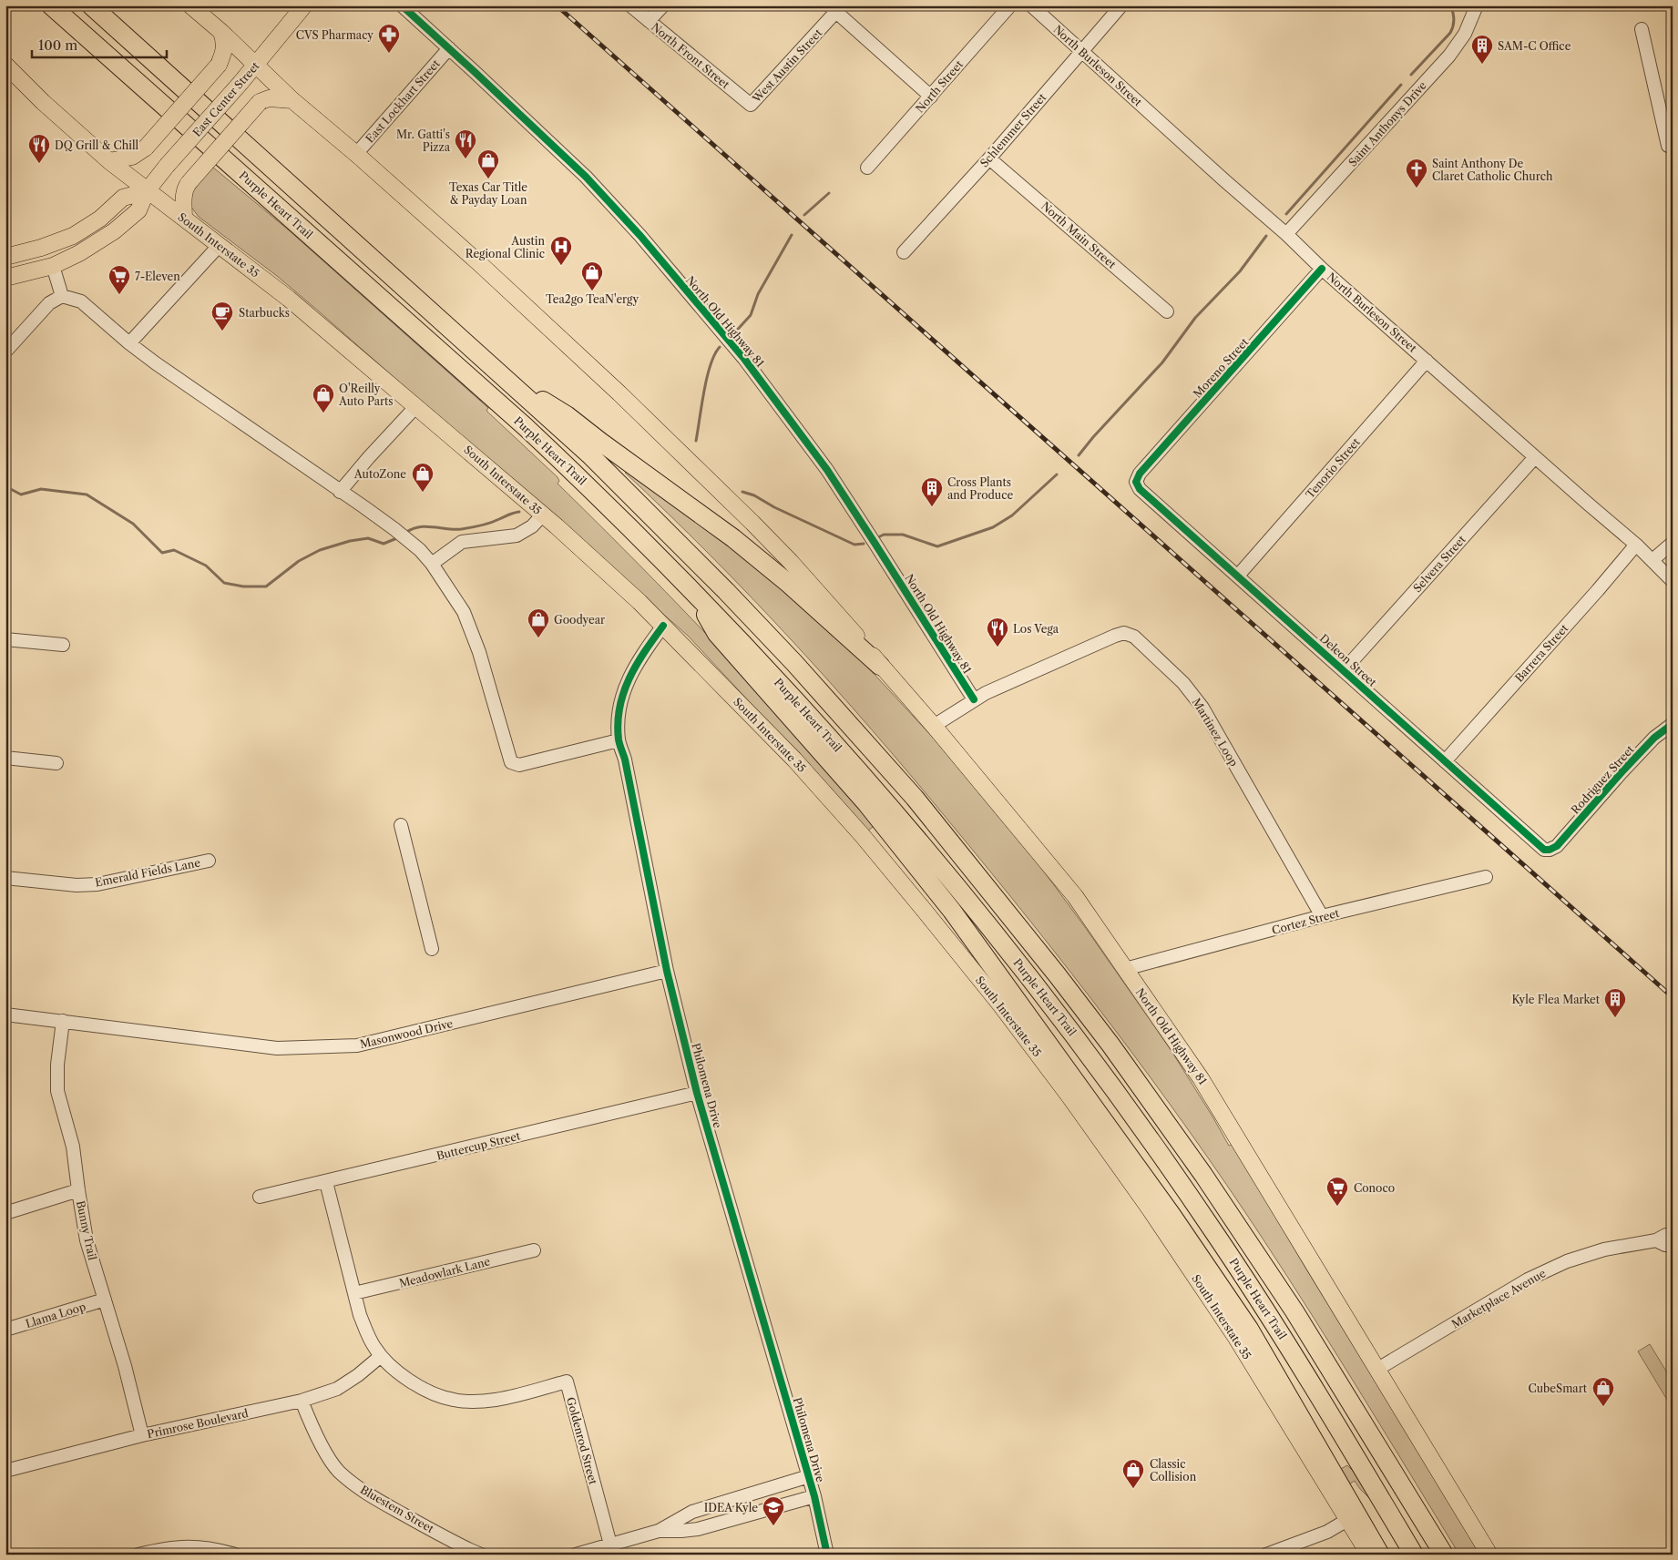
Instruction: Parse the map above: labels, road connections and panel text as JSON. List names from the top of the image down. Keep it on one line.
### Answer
{"streets":{"highway":["Purple Heart Trail"],"main road":["East Center Street","South Interstate 35","North Old Highway 81"],"street":["North Front Street","West Austin Street","North Burleson Street","North Street","East Lockhart Street","Saint Anthonys Drive","Schlemmer Street","North Main Street","Moreno Street","Tenorio Street","Selvera Street","Barrera Street","Deleon Street","Martinez Loop","Rodriguez Street","Emerald Fields Lane","Cortez Street","Masonwood Drive","Philomena Drive","Buttercup Street","Bunny Trail","Meadowlark Lane","Marketplace Avenue","Llama Loop","Primrose Boulevard","Goldenrod Street","Bluestem Street"]},"crossings":[["North Front Street","West Austin Street"],["North Burleson Street","Saint Anthonys Drive"],["North Burleson Street","Schlemmer Street"],["North Burleson Street","Moreno Street"],["North Burleson Street","Tenorio Street"],["North Burleson Street","Selvera Street"],["North Burleson Street","Barrera Street"],["East Center Street","South Interstate 35"],["East Lockhart Street","North Old Highway 81"],["Schlemmer Street","North Main Street"],["South Interstate 35","Philomena Drive"],["North Old Highway 81","Martinez Loop"],["North Old Highway 81","Cortez Street"],["North Old Highway 81","Marketplace Avenue"],["Moreno Street","Deleon Street"],["Tenorio Street","Deleon Street"],["Selvera Street","Deleon Street"],["Barrera Street","Deleon Street"],["Deleon Street","Rodriguez Street"],["Martinez Loop","Cortez Street"],["Masonwood Drive","Philomena Drive"],["Masonwood Drive","Bunny Trail"],["Philomena Drive","Buttercup Street"],["Buttercup Street","Goldenrod Street"],["Bunny Trail","Llama Loop"],["Bunny Trail","Primrose Boulevard"],["Meadowlark Lane","Goldenrod Street"],["Primrose Boulevard","Goldenrod Street"],["Primrose Boulevard","Bluestem Street"]],"places":{"pharmacy":["CVS Pharmacy"],"building":["SAM-C Office","Cross Plants and Produce","Kyle Flea Market"],"restaurant":["Mr. Gatti's Pizza","DQ Grill & Chill","Los Vega"],"shop":["Texas Car Title & Payday Loan","Tea2go TeaN'ergy","O'Reilly Auto Parts","AutoZone","Goodyear","CubeSmart","Classic Collision"],"church":["Saint Anthony De Claret Catholic Church"],"hospital":["Austin Regional Clinic"],"supermarket":["7-Eleven","Conoco"],"cafe":["Starbucks"],"school or university":["IDEA Kyle"]},"scale_bar":"100 m"}
